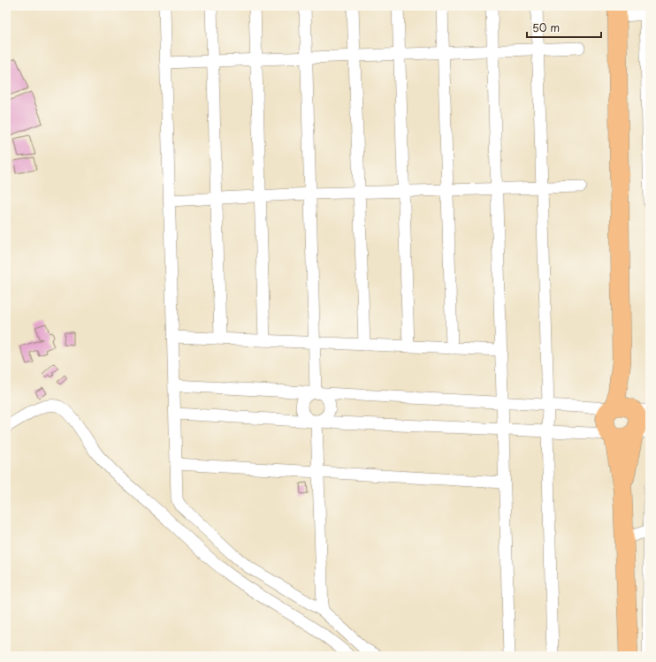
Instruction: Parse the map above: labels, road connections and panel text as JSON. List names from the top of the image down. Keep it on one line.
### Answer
{"scale_bar":"50 m"}
